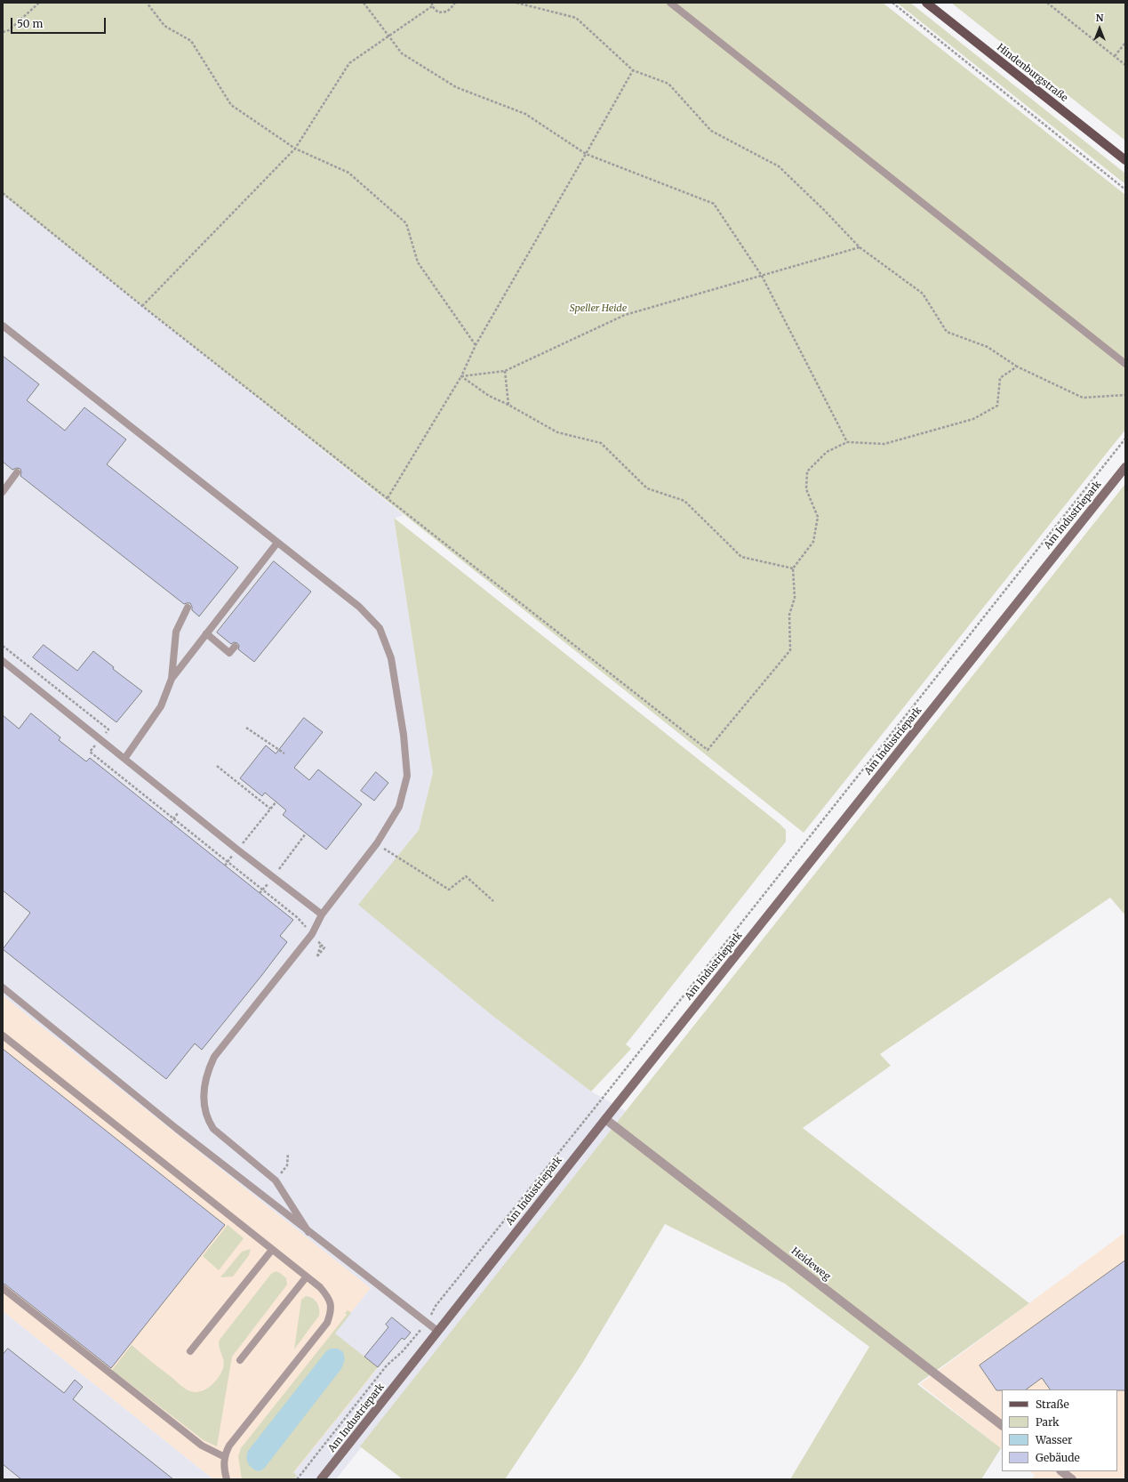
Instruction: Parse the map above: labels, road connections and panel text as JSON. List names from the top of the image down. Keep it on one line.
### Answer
{"streets":{"main road":["Hindenburgstraße"],"street":["Am Industriepark","Heideweg"]},"crossings":[["Am Industriepark","Heideweg"]],"parks":["Speller Heide"],"legend":["Straße","Park","Wasser","Gebäude"],"scale_bar":"50 m","north":"top"}
